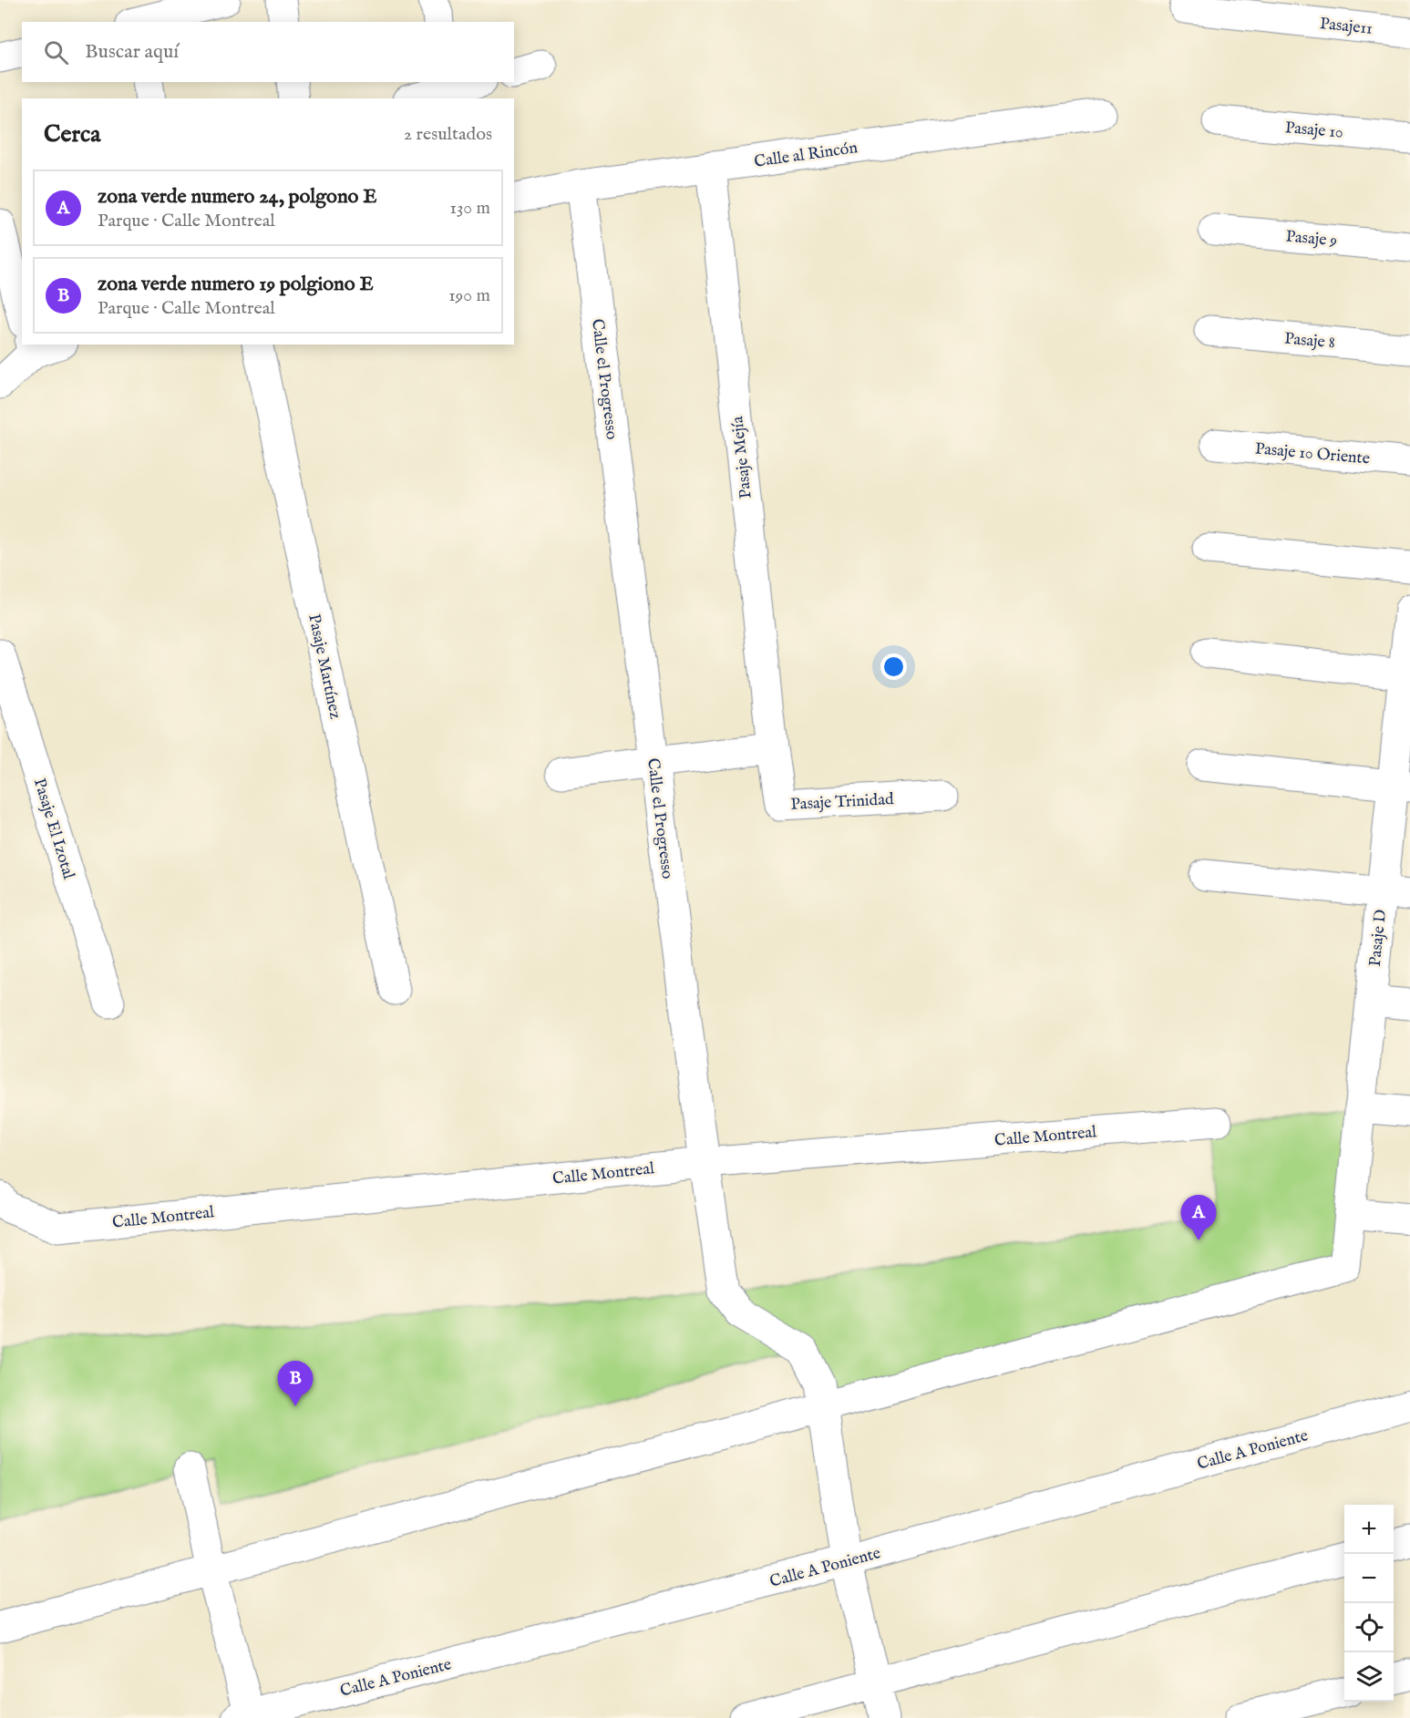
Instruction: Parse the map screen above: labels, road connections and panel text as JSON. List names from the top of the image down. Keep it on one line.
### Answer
{"streets":{"street":["Pasaje11","Pasaje 10","Calle al Rincón","Pasaje 9","Pasaje 8","Calle el Progresso","Pasaje 10 Oriente","Pasaje Mejía","Pasaje Martínez","Pasaje Trinidad","Pasaje El Izotal","Pasaje D","Calle Montreal","Calle A Poniente"]},"crossings":[["Calle al Rincón","Calle el Progresso"],["Calle al Rincón","Pasaje Mejía"],["Calle el Progresso","Pasaje D"],["Calle el Progresso","Calle Montreal"],["Calle el Progresso","Calle A Poniente"],["Pasaje Mejía","Pasaje Trinidad"]],"page":{"search":"Buscar aquí","heading":["Cerca","2 resultados"],"list":[{"mark":"A","name":"zona verde numero 24, polgono E","note":"Parque · Calle Montreal","value":"130 m"},{"mark":"B","name":"zona verde numero 19 polgiono E","note":"Parque · Calle Montreal","value":"190 m"}],"pins":["A","B"],"map_buttons":["+","−"]}}
